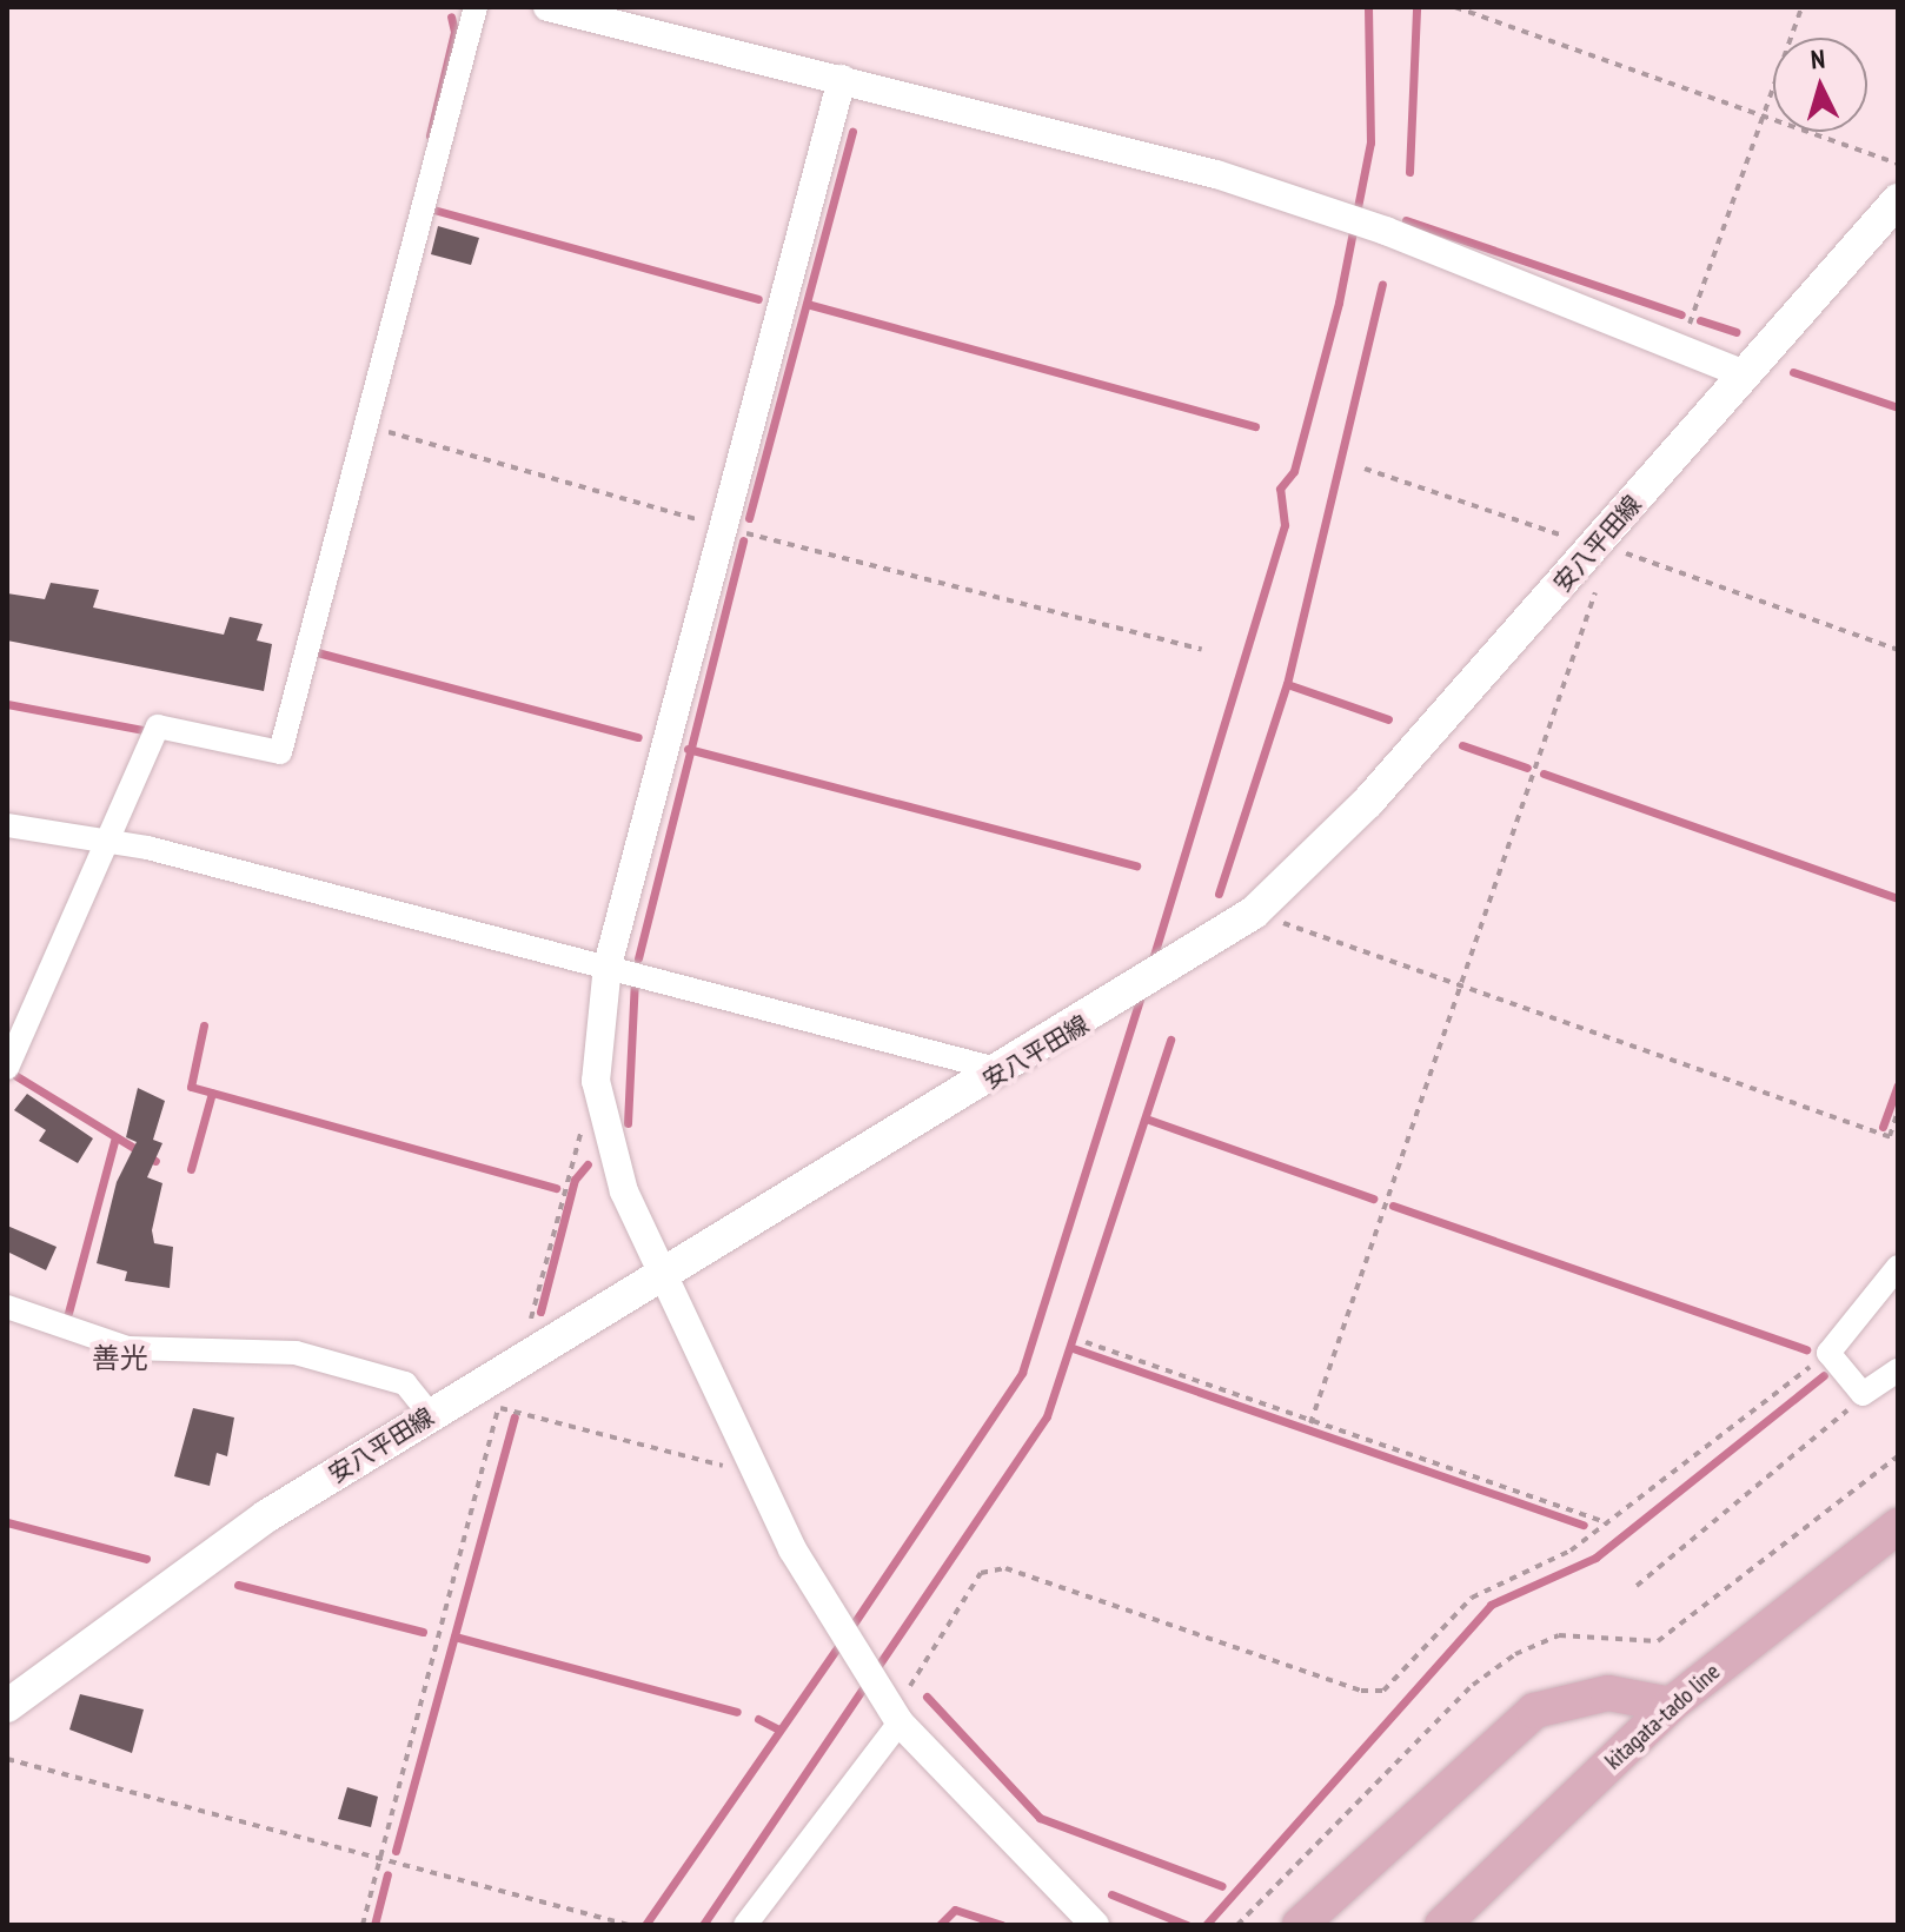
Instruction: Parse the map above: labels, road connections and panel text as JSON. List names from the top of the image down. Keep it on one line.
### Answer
{"streets":{"main road":["安八平田線","kitagata-tado line"]},"districts":["善光"],"north":"top"}
